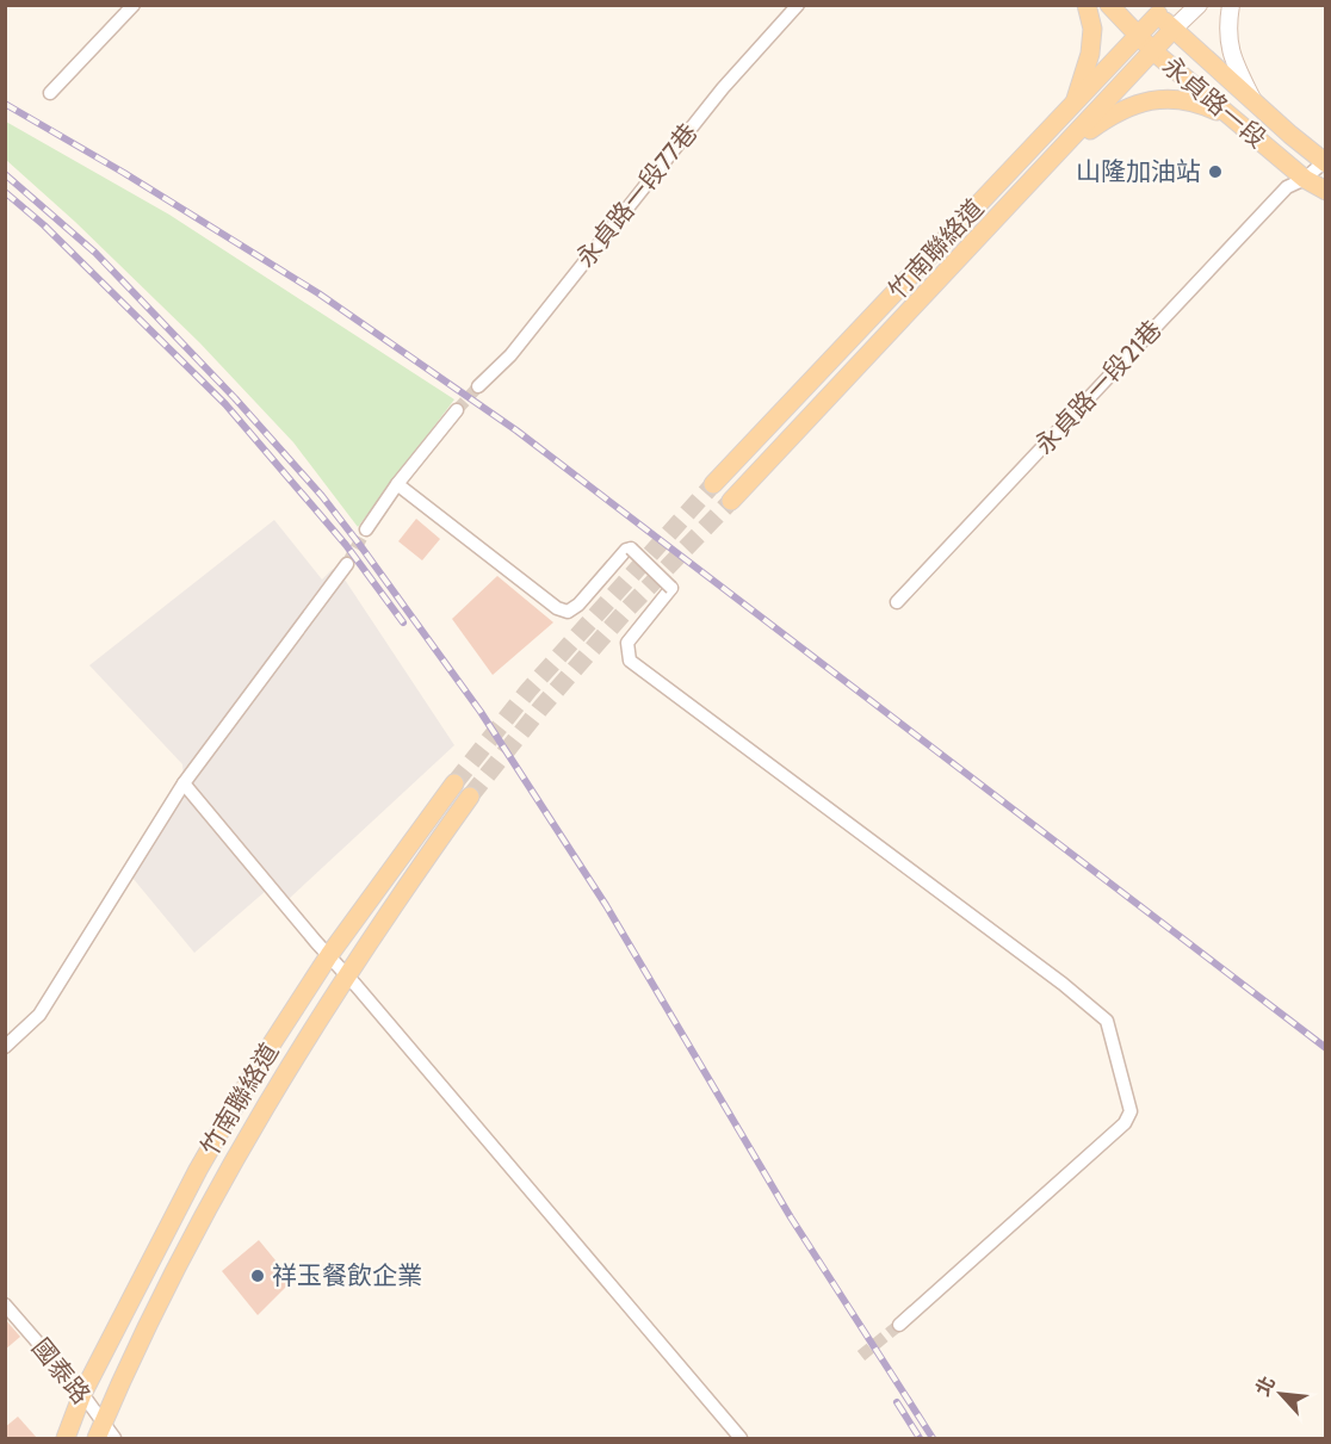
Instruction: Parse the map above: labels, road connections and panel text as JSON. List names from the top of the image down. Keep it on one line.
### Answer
{"streets":{"main road":["永貞路一段","竹南聯絡道"],"street":["永貞路一段77巷","永貞路一段21巷","國泰路"]},"crossings":[["永貞路一段","竹南聯絡道"],["永貞路一段","永貞路一段21巷"],["竹南聯絡道","國泰路"]],"places":["山隆加油站","祥玉餐飲企業"],"north":"top left"}
